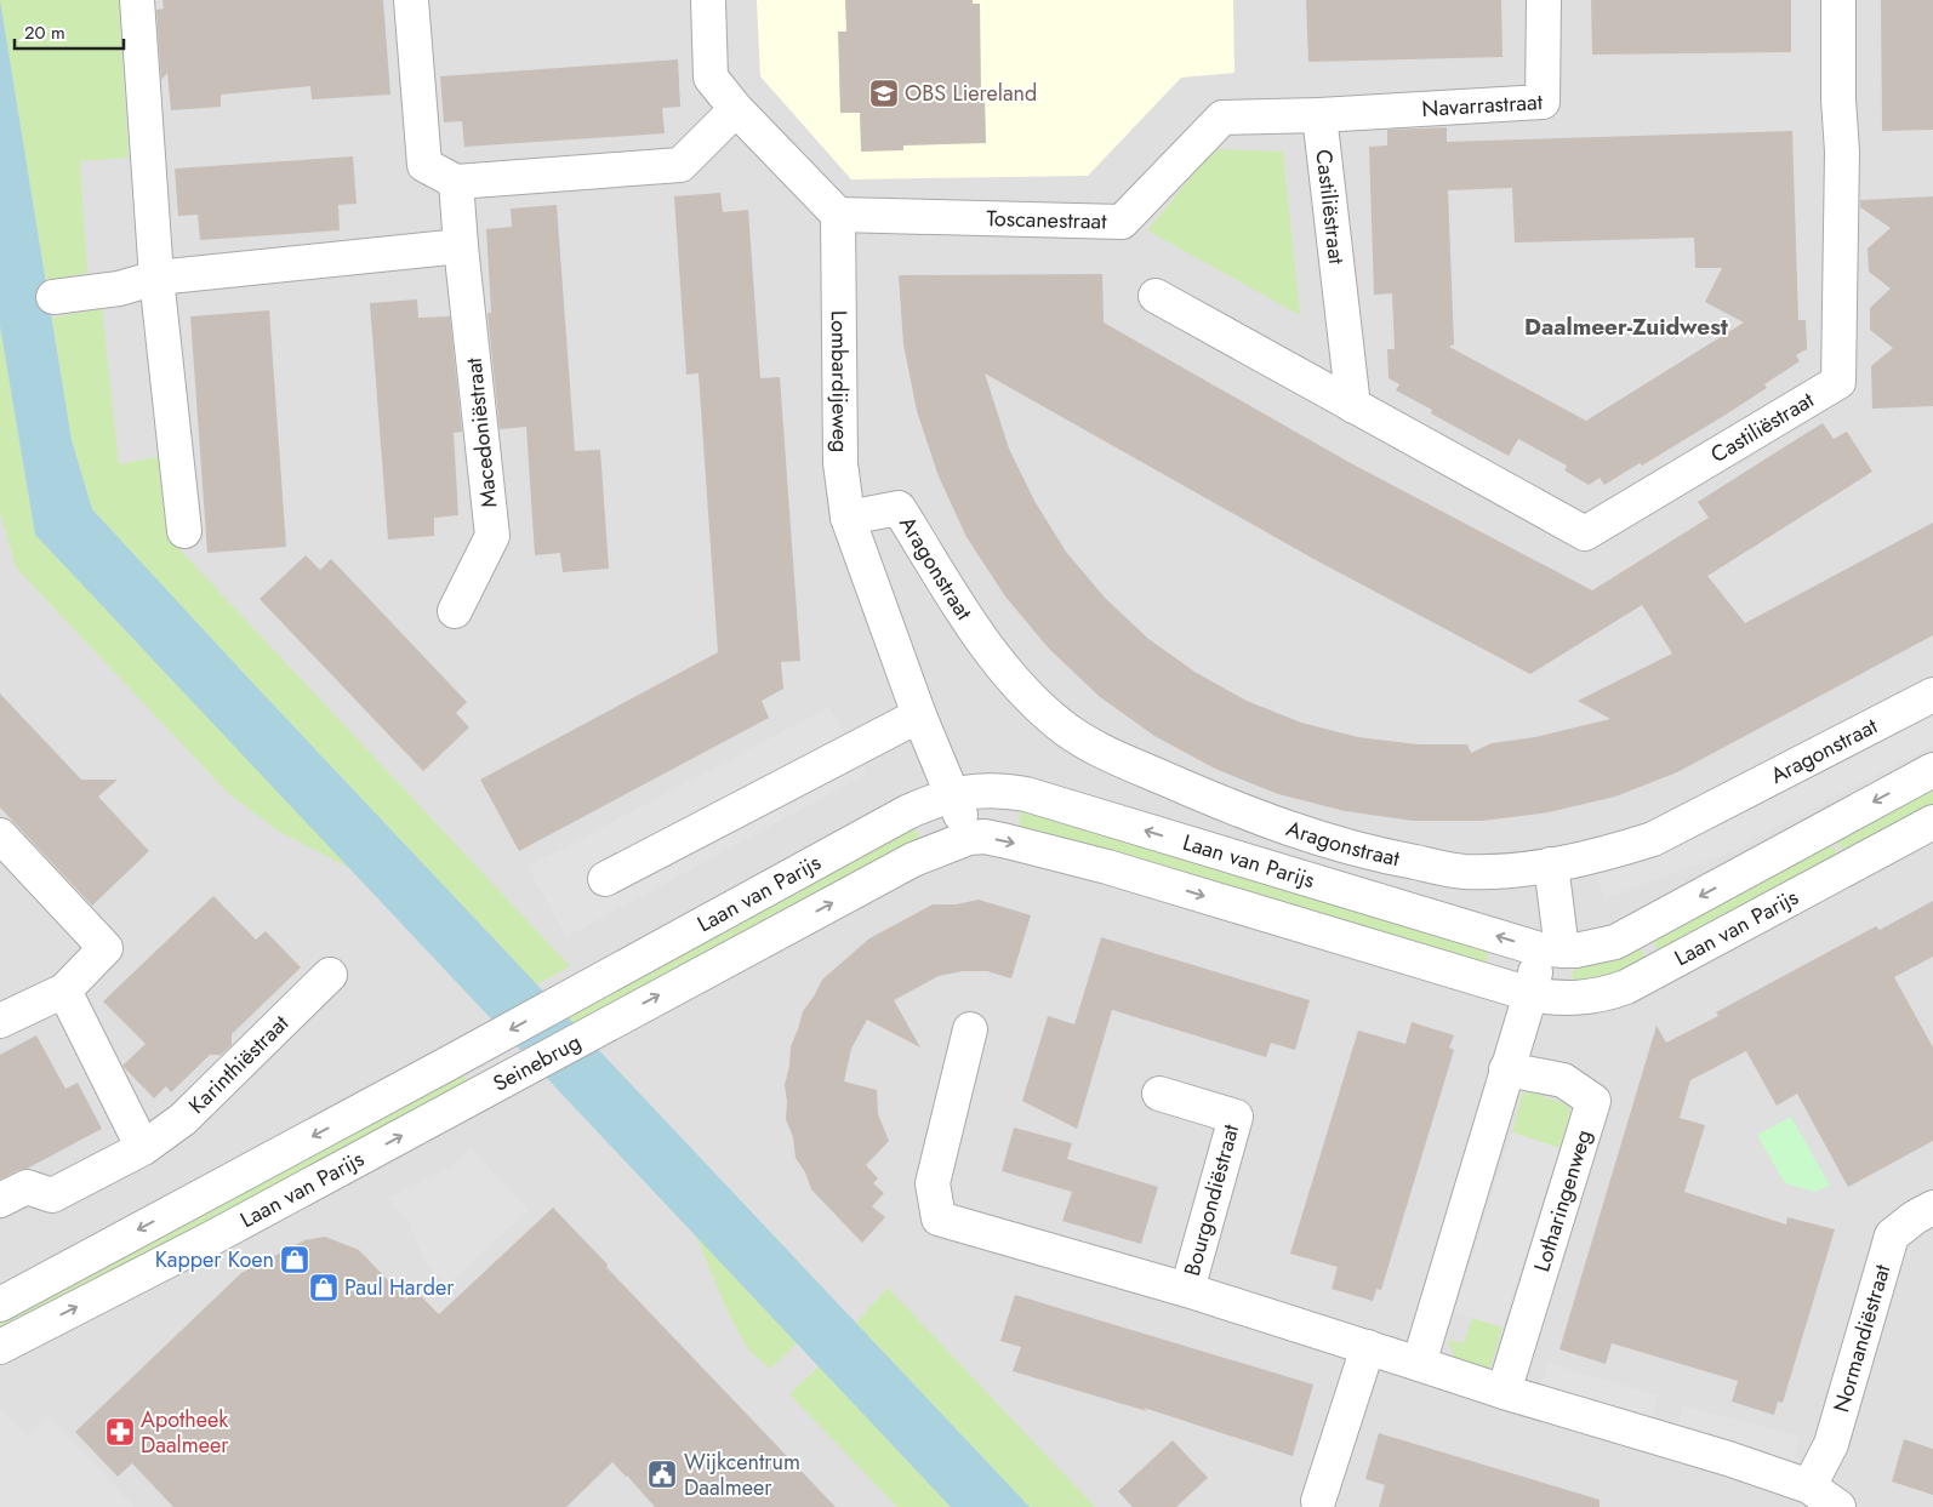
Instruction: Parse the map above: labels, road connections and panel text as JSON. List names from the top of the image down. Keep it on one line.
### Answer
{"streets":{"street":["Navarrastraat","Castiliëstraat","Toscanestraat","Lombardijeweg","Macedoniëstraat","Aragonstraat","Laan van Parijs","Seinebrug","Karinthiëstraat","Bourgondiëstraat","Lotharingenweg","Normandiëstraat"]},"crossings":[["Navarrastraat","Castiliëstraat"],["Navarrastraat","Toscanestraat"],["Castiliëstraat","Toscanestraat"],["Toscanestraat","Lombardijeweg"],["Lombardijeweg","Aragonstraat"],["Lombardijeweg","Laan van Parijs"],["Laan van Parijs","Seinebrug"]],"districts":["Daalmeer-Zuidwest"],"places":{"school or university":["OBS Liereland"],"shop":["Kapper Koen","Paul Harder"],"pharmacy":["Apotheek Daalmeer"],"public building":["Wijkcentrum Daalmeer"]},"scale_bar":"20 m"}
